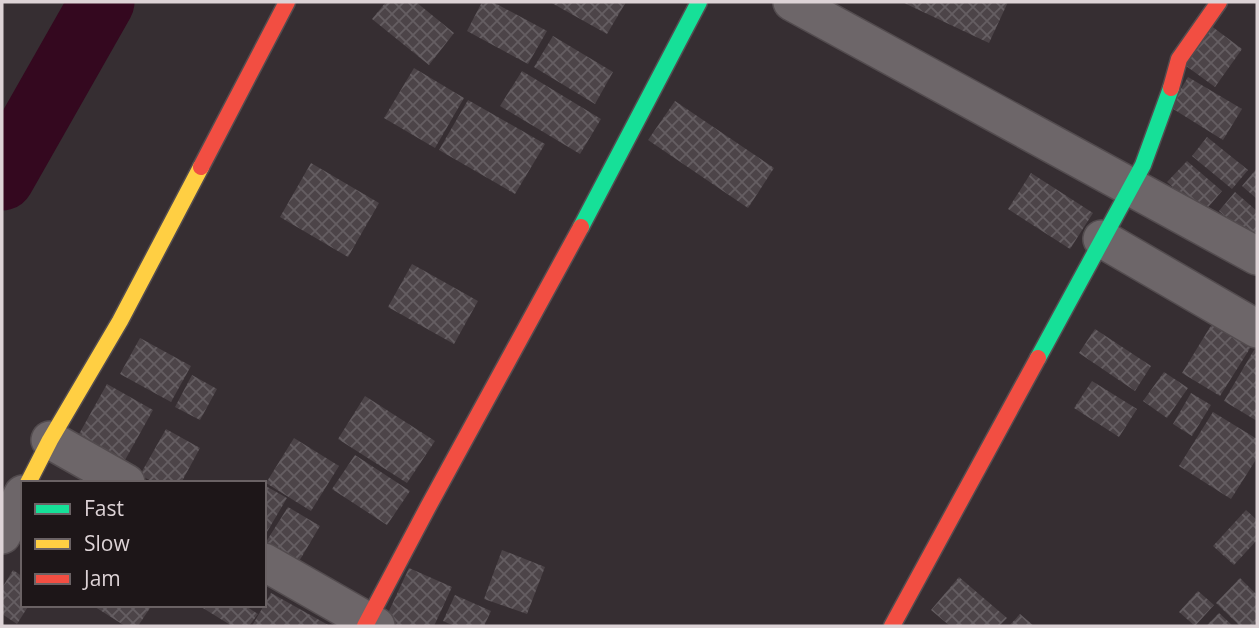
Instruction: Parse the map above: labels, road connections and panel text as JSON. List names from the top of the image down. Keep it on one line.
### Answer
{"legend":["Fast","Slow","Jam"]}
